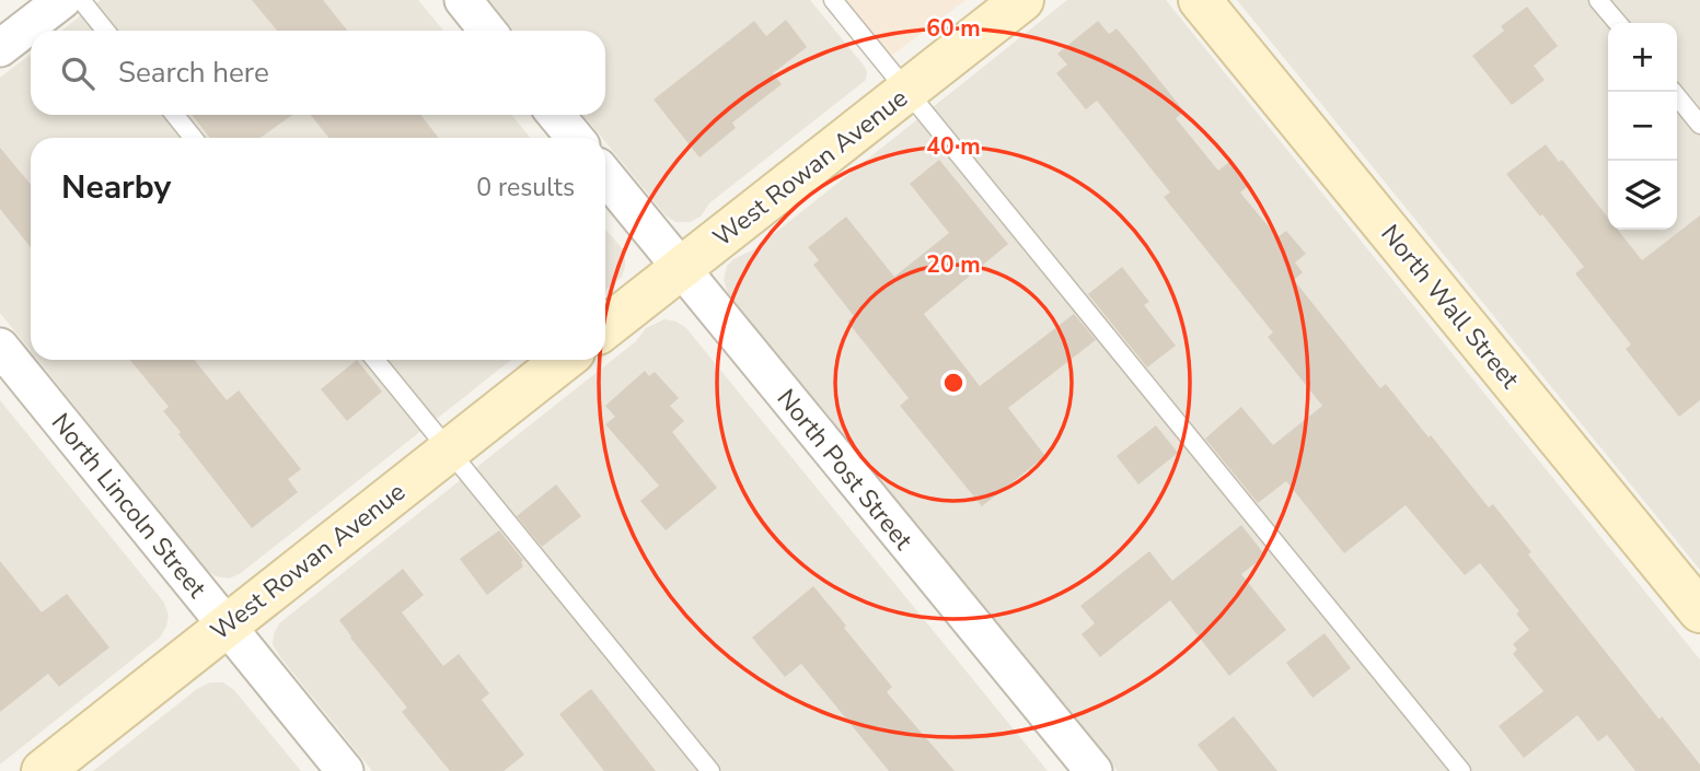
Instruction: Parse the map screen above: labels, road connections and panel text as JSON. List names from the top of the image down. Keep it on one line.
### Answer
{"streets":{"street":["West Rowan Avenue","North Wall Street","North Post Street","North Lincoln Street"]},"crossings":[["West Rowan Avenue","North Post Street"],["West Rowan Avenue","North Lincoln Street"]],"page":{"map_buttons":["+","−"],"search":"Search here","heading":["Nearby","0 results"]},"rings":["60 m","40 m","20 m"]}
